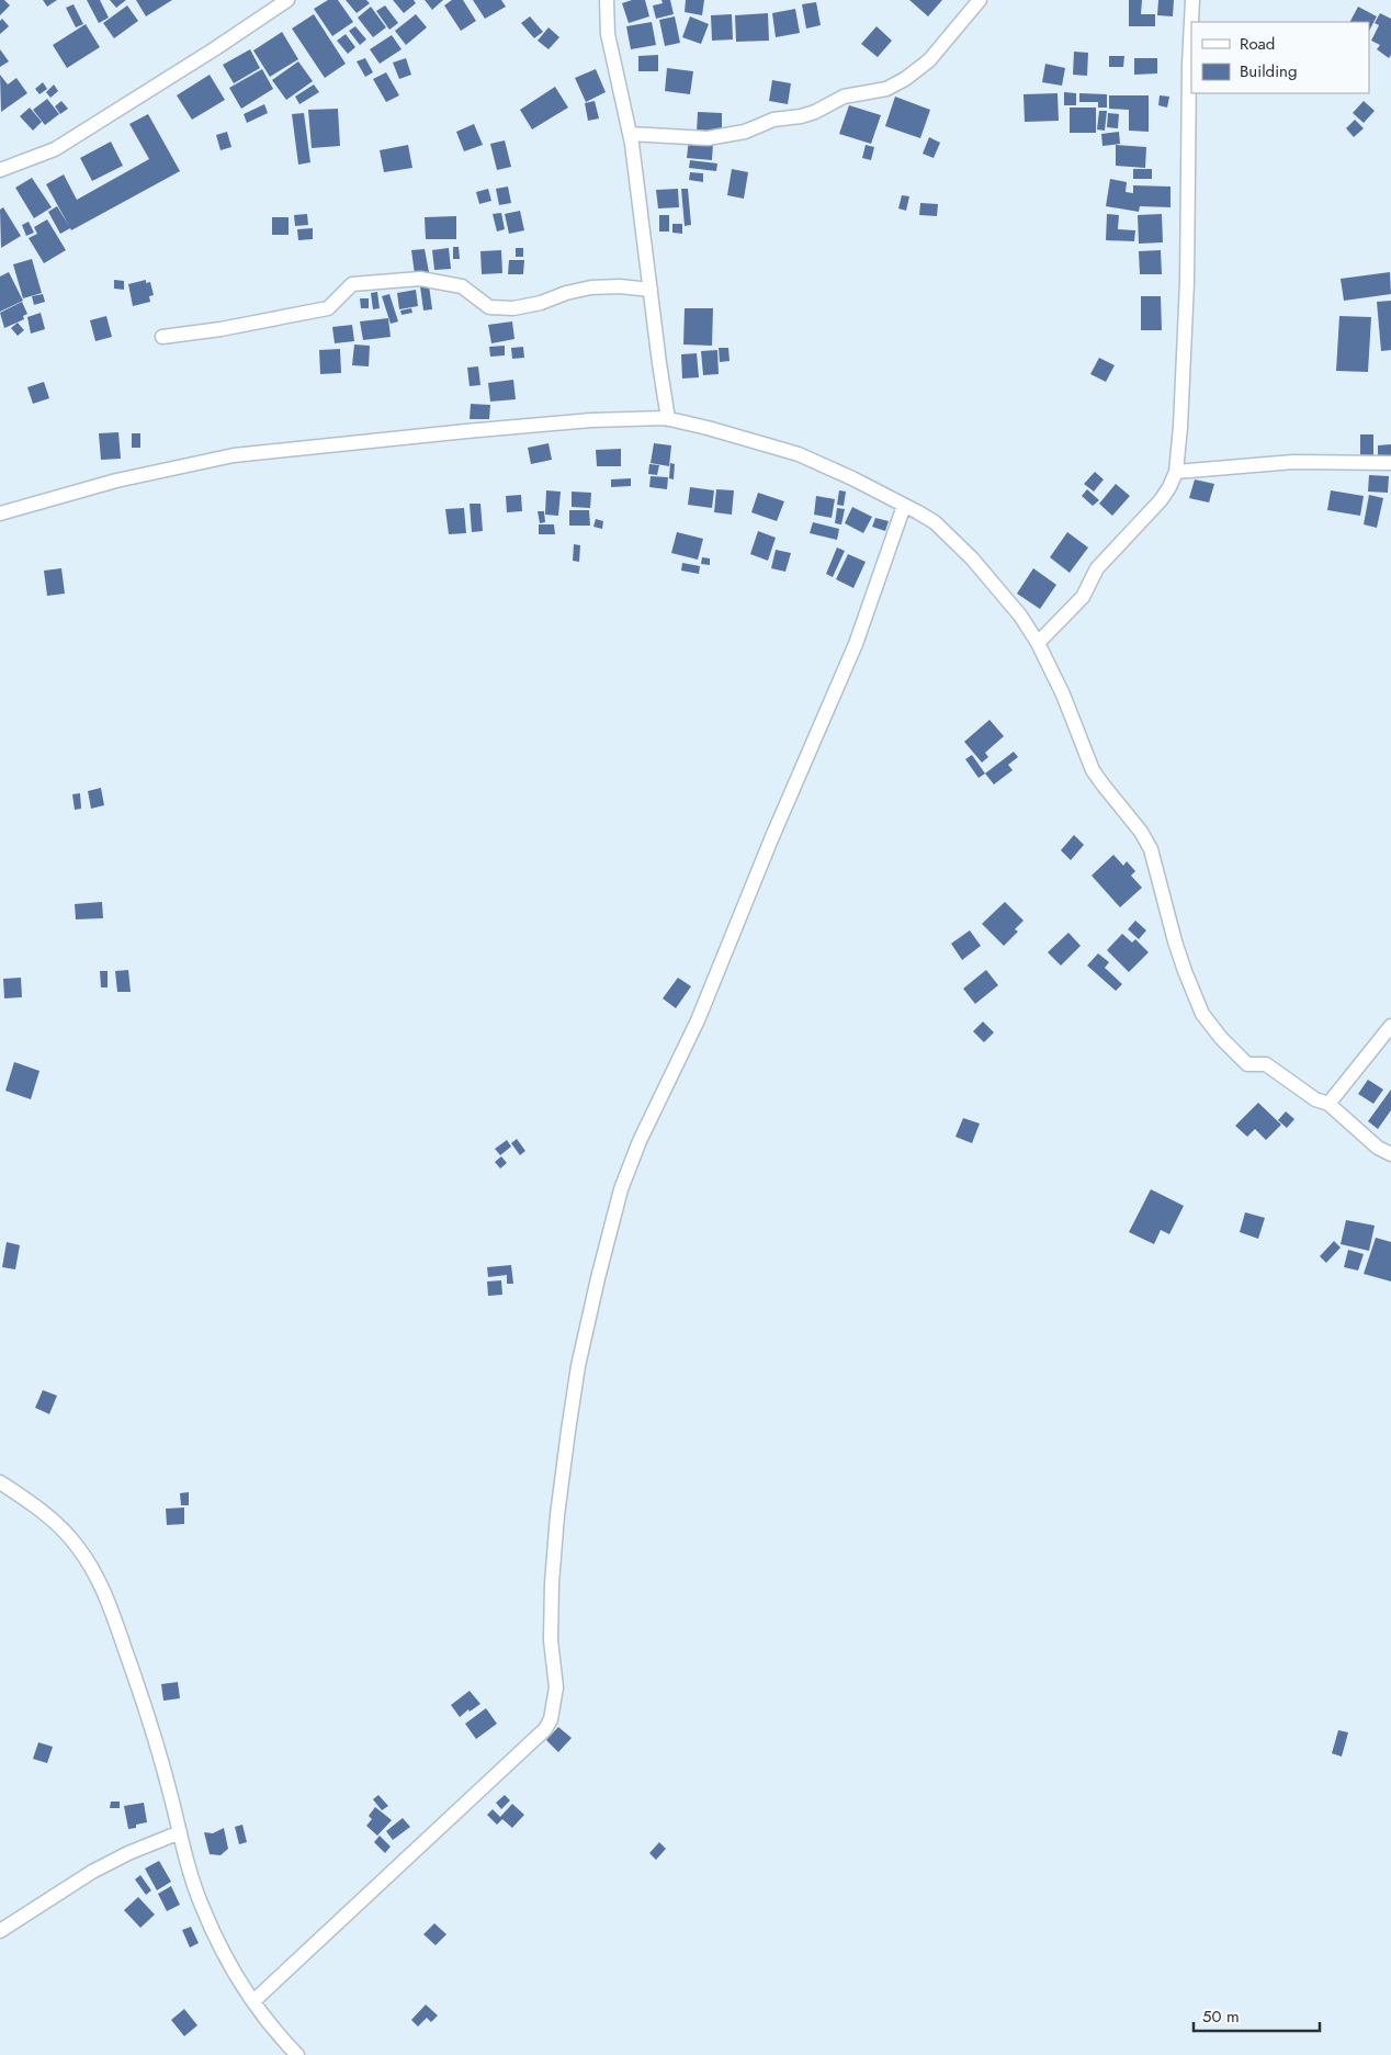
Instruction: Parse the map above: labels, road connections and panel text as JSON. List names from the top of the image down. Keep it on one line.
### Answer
{"legend":["Road","Building"],"scale_bar":"50 m"}
